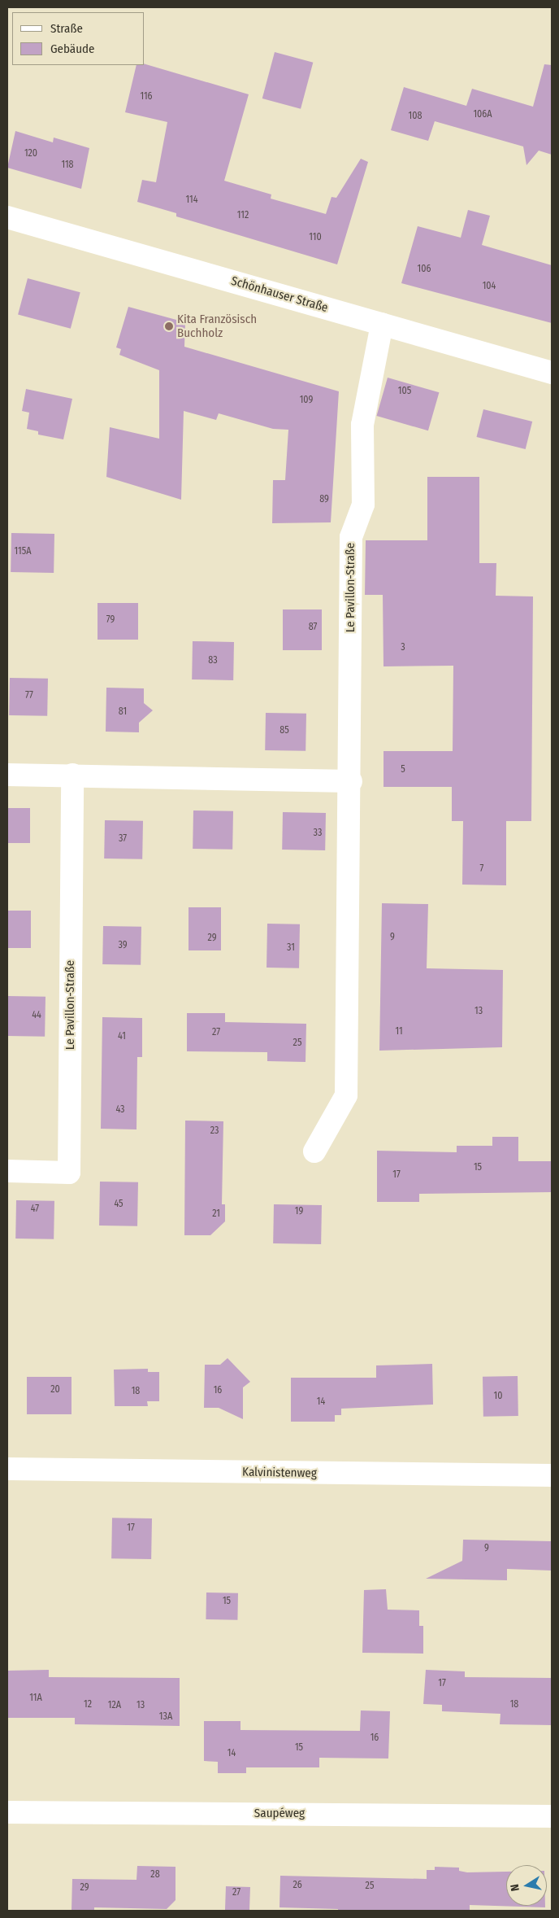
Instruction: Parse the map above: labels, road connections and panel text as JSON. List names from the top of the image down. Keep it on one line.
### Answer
{"streets":{"street":["Schönhauser Straße","Le Pavillon-Straße","Kalvinistenweg","Saupéweg"]},"crossings":[["Schönhauser Straße","Le Pavillon-Straße"]],"places":["Kita Französisch Buchholz"],"house_numbers":["116","106A","108","120","118","114","112","110","106","104","105","109","89","115A","79","87","3","83","77","81","85","5","33","37","7","9","29","39","31","13","44","11","27","41","25","43","23","15","17","45","47","19","21","20","16","18","10","14","17","9","15","17","11A","12","18","12A","13","13A","16","15","14","28","26","25","29","27"],"legend":["Straße","Gebäude"],"north":"left"}
